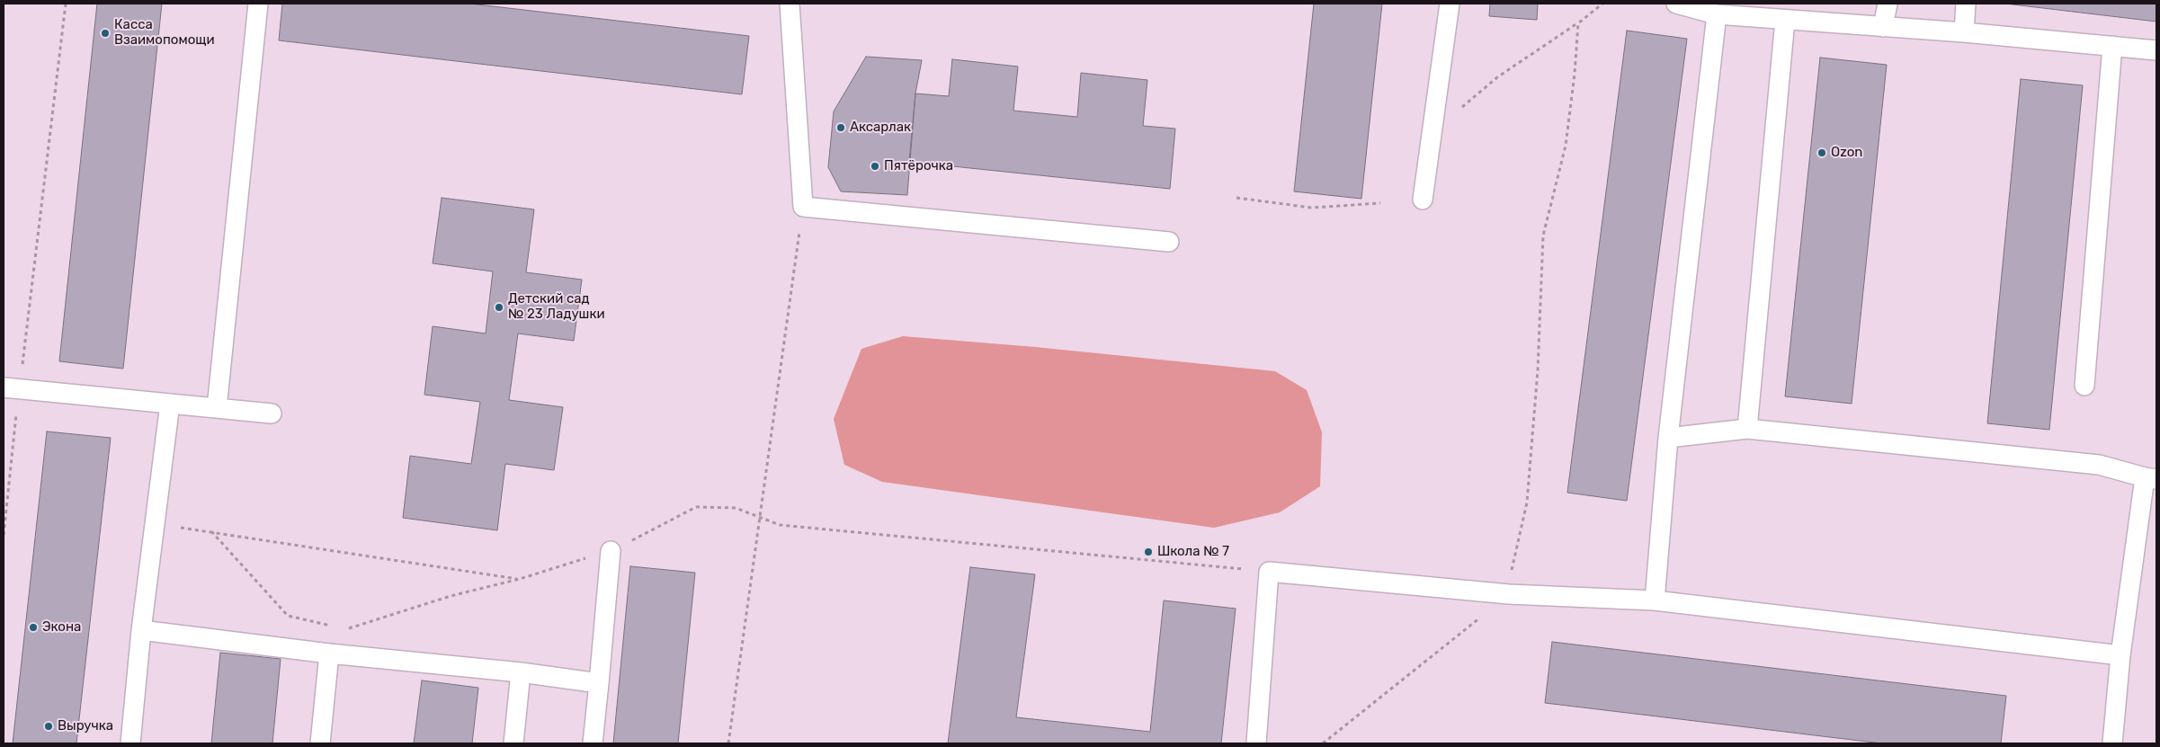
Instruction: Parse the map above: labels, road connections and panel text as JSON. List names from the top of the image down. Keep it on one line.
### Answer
{"places":["Касса Взаимопомощи","Аксарлак","Ozon","Пятёрочка","Детский сад № 23 Ладушки","Школа № 7","Экона","Выручка"]}
